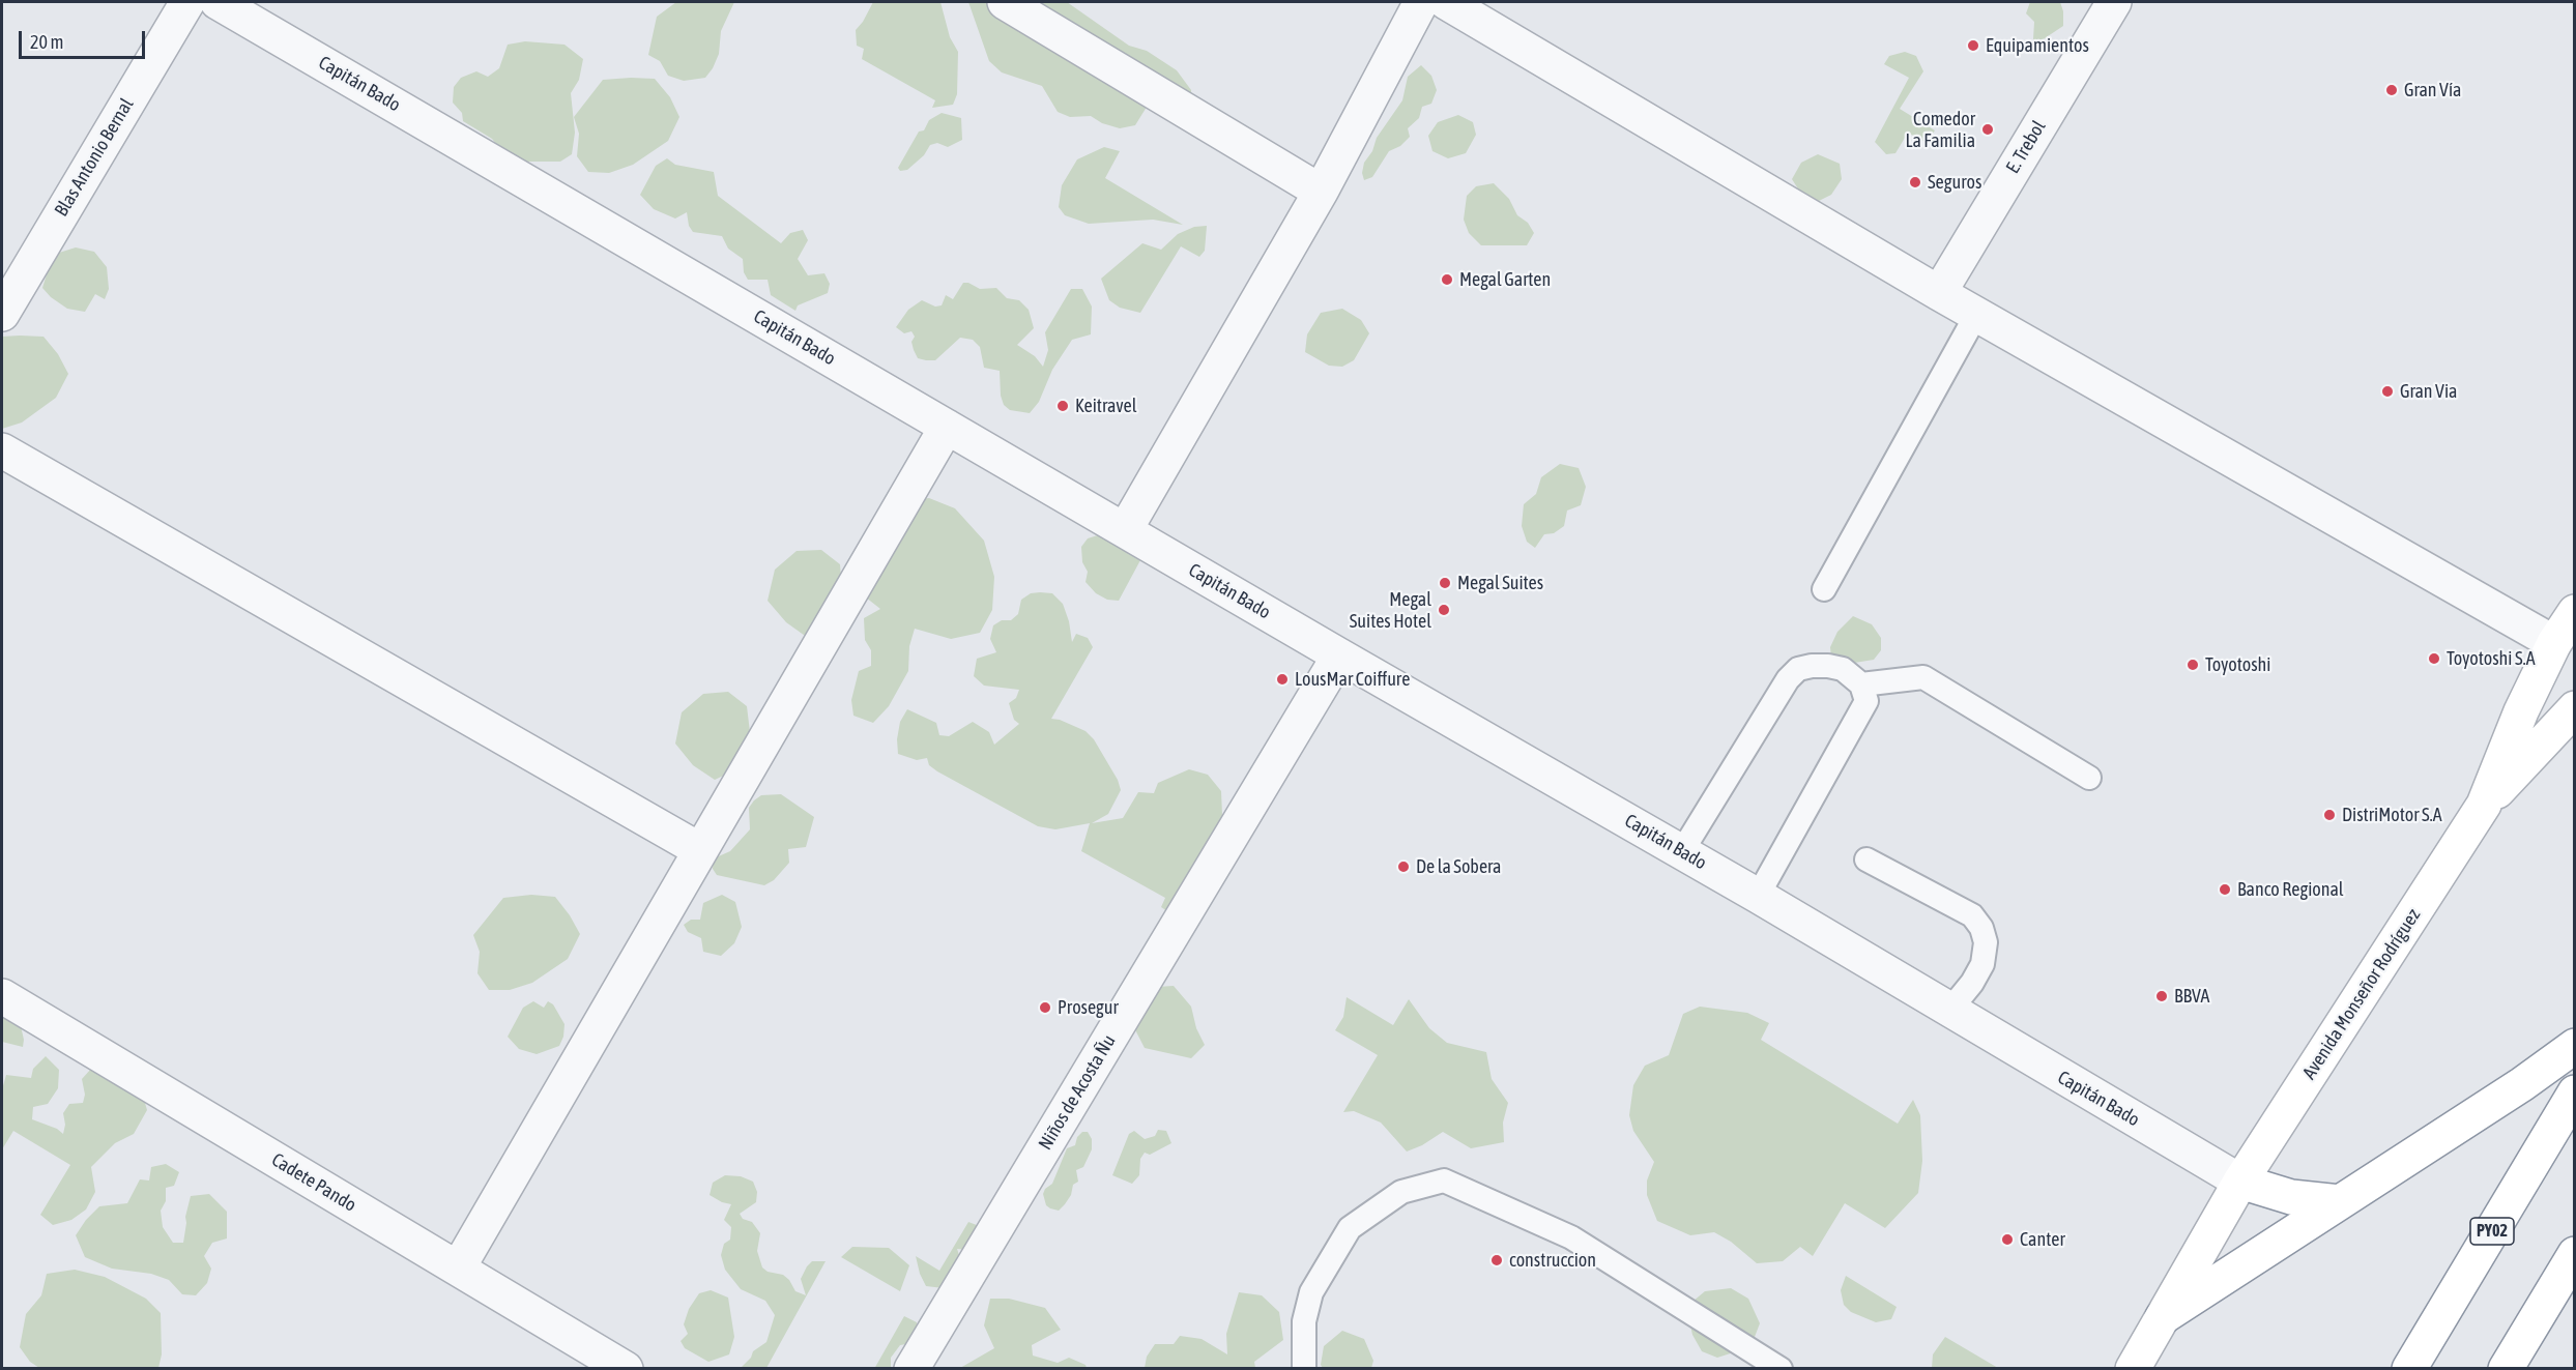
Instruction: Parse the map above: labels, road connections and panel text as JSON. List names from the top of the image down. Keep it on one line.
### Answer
{"streets":{"main road":["Avenida Monseñor Rodríguez","PY02"],"street":["Capitán Bado","E. Trebol","Blas Antonio Bernal","Niños de Acosta Ñu","Cadete Pando"]},"crossings":[["Capitán Bado","Avenida Monseñor Rodríguez"],["Capitán Bado","Niños de Acosta Ñu"]],"places":["Equipamientos","Gran Vía","Comedor La Familia","Seguros","Megal Garten","Gran Via","Keitravel","Megal Suites","Megal Suites Hotel","Toyotoshi S.A","Toyotoshi","LousMar Coiffure","DistriMotor S.A","De la Sobera","Banco Regional","BBVA","Prosegur","Canter","construccion"],"scale_bar":"20 m"}
